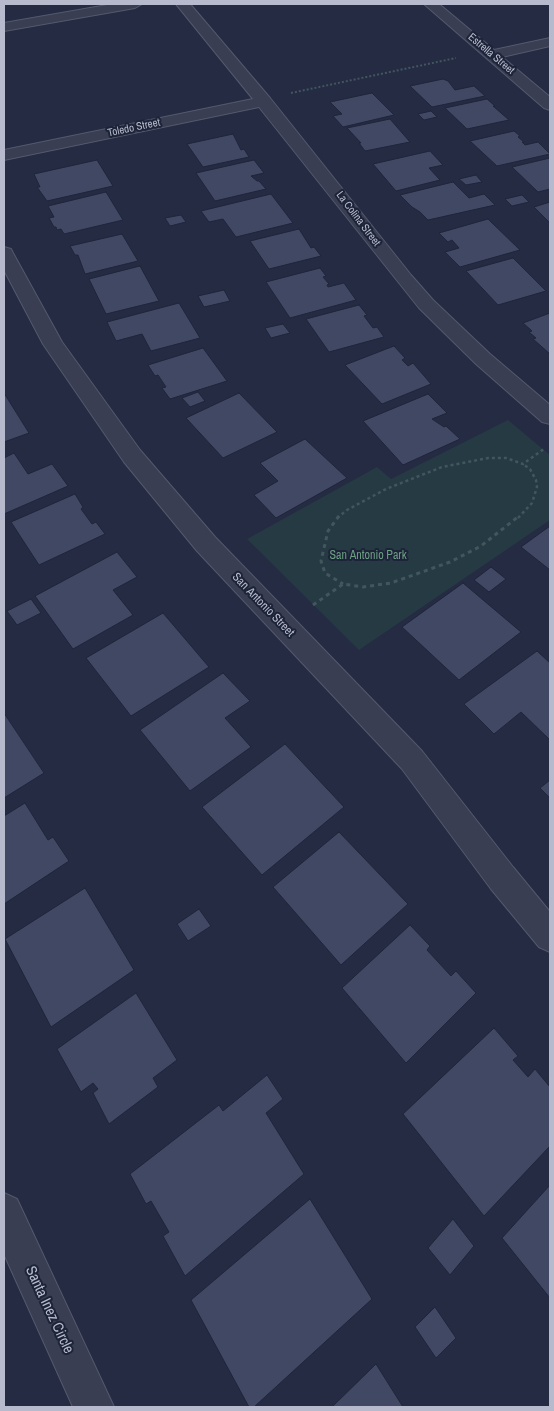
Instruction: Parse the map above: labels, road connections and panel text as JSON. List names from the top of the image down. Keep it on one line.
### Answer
{"streets":{"street":["Estrella Street","Toledo Street","La Colina Street","San Antonio Street","Santa Inez Circle"]},"crossings":[["Toledo Street","La Colina Street"]],"parks":["San Antonio Park"]}
